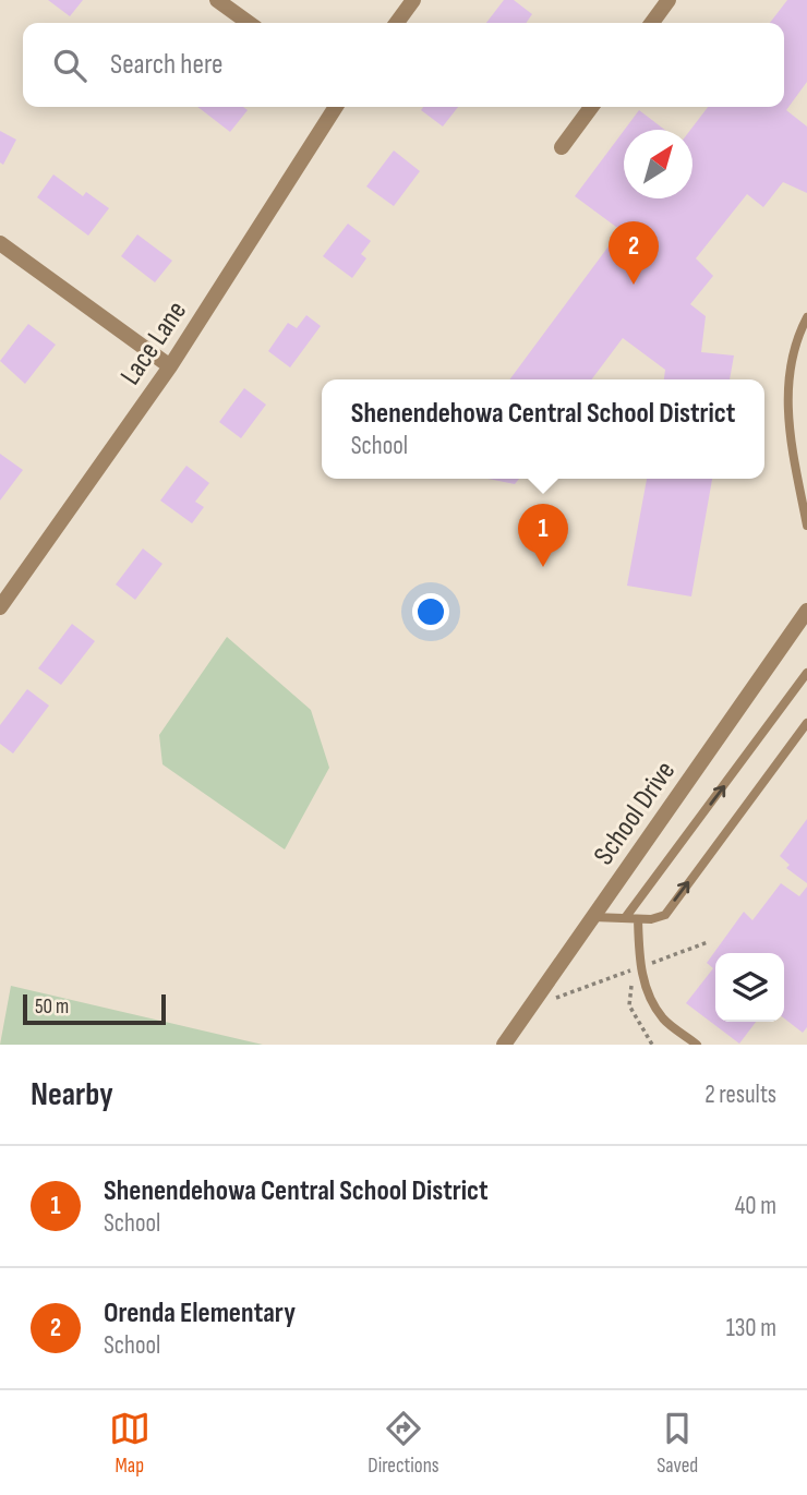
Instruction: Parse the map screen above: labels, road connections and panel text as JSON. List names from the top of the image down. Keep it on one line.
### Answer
{"streets":{"street":["Lace Lane","School Drive"]},"scale_bar":"50 m","north":"top right","page":{"search":"Search here","pins":["2","1"],"popup":["Shenendehowa Central School District","School"],"scale":"50 m","heading":["Nearby","2 results"],"list":[{"mark":"1","name":"Shenendehowa Central School District","note":"School","value":"40 m"},{"mark":"2","name":"Orenda Elementary","note":"School","value":"130 m"}],"nav":["Map","Directions","Saved"]}}
